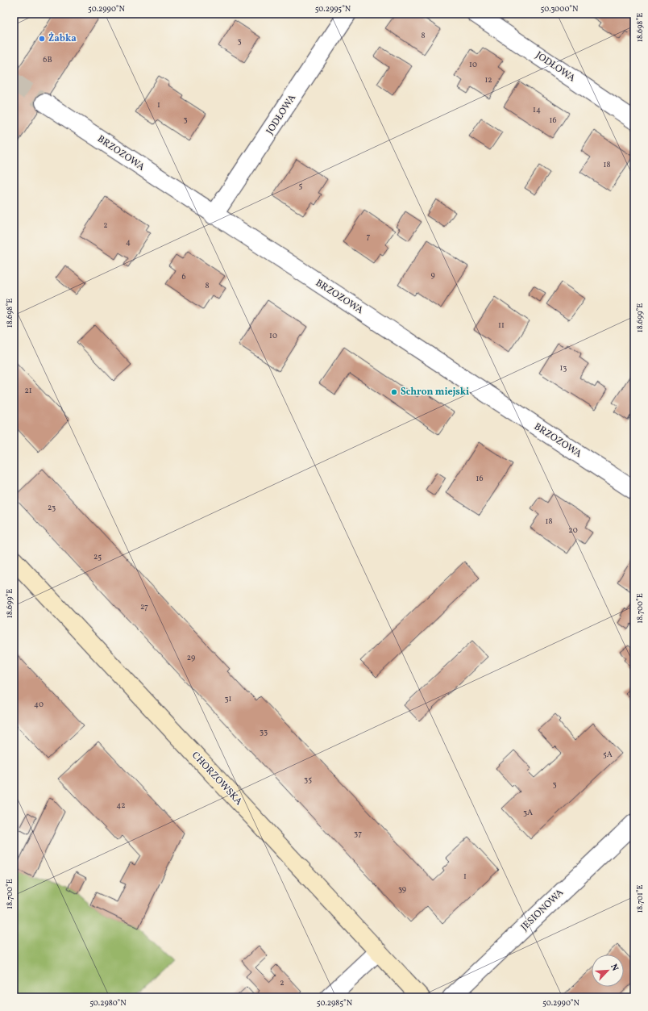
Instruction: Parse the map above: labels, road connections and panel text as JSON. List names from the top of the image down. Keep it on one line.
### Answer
{"streets":{"main road":["CHORZOWSKA"],"street":["JODŁOWA","BRZOZOWA","JESIONOWA"]},"crossings":[["JODŁOWA","BRZOZOWA"]],"places":["Żabka","Schron miejski"],"house_numbers":["8","3","6B","10","12","1","14","3","16","18","5","2","7","4","9","6","8","11","10","13","21","16","23","18","20","25","27","29","31","40","33","5A","35","3","42","3A","37","1","39","2"],"north":"top right","coordinates":["50.2990°N","50.2995°N","50.3000°N","18.698°E","18.699°E","18.700°E","18.701°E","50.2980°N","50.2985°N"]}
